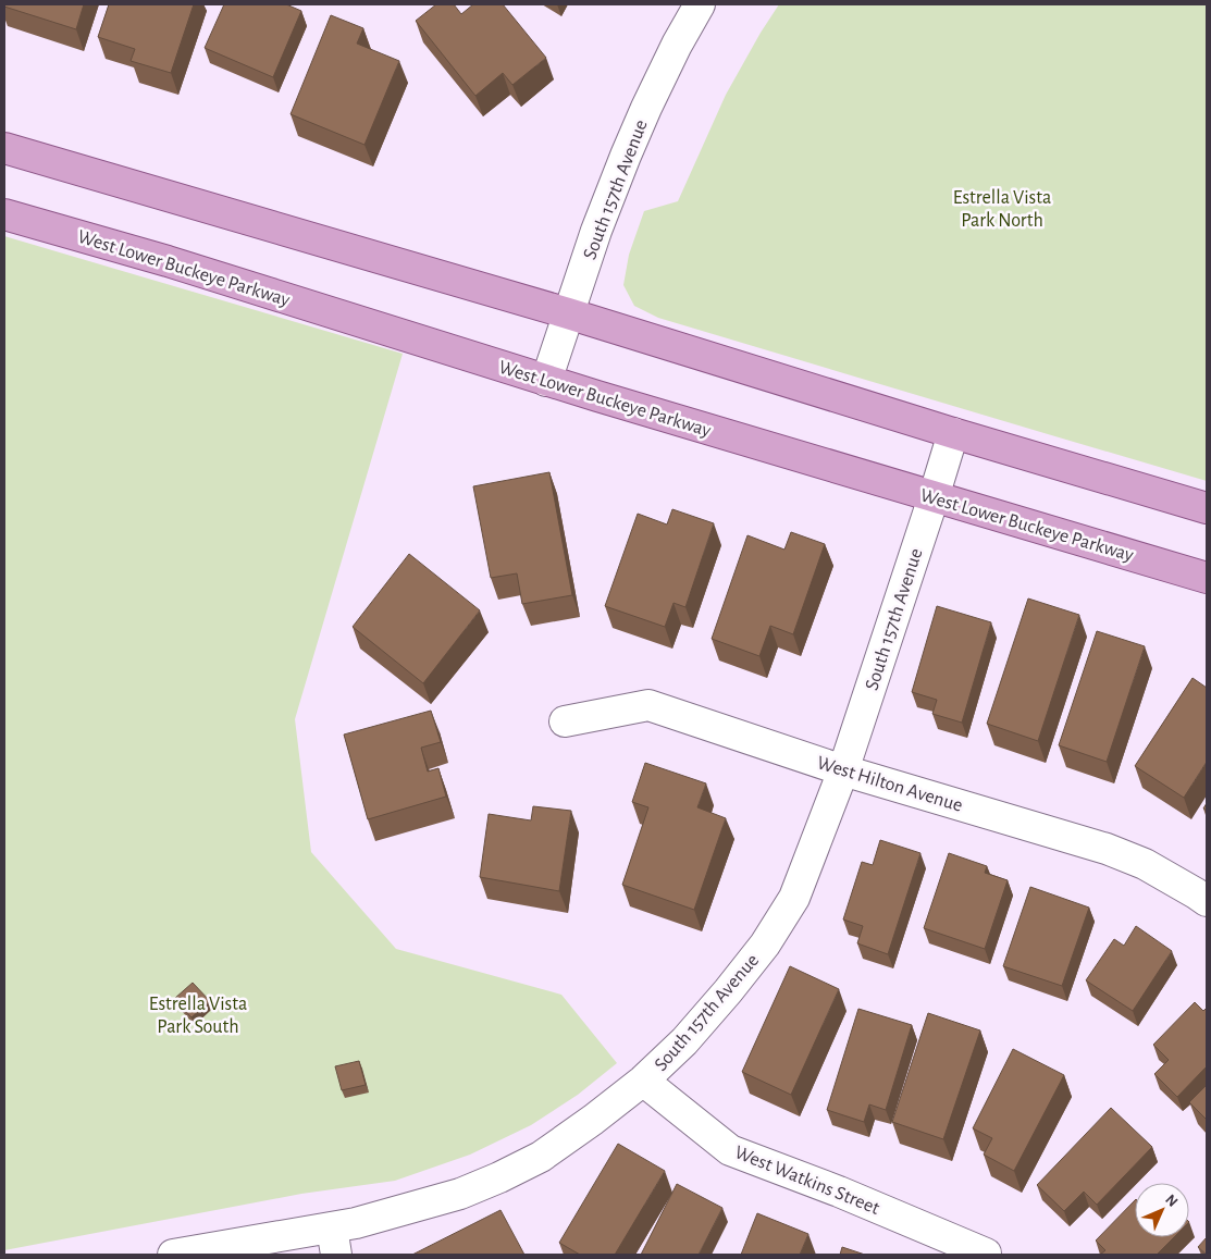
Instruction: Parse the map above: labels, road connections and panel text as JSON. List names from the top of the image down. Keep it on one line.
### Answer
{"streets":{"main road":["West Lower Buckeye Parkway"],"street":["South 157th Avenue","West Hilton Avenue","West Watkins Street"]},"crossings":[["South 157th Avenue","West Lower Buckeye Parkway"],["South 157th Avenue","West Hilton Avenue"],["South 157th Avenue","West Watkins Street"]],"parks":["Estrella Vista Park North","Estrella Vista Park South"],"north":"top right"}
